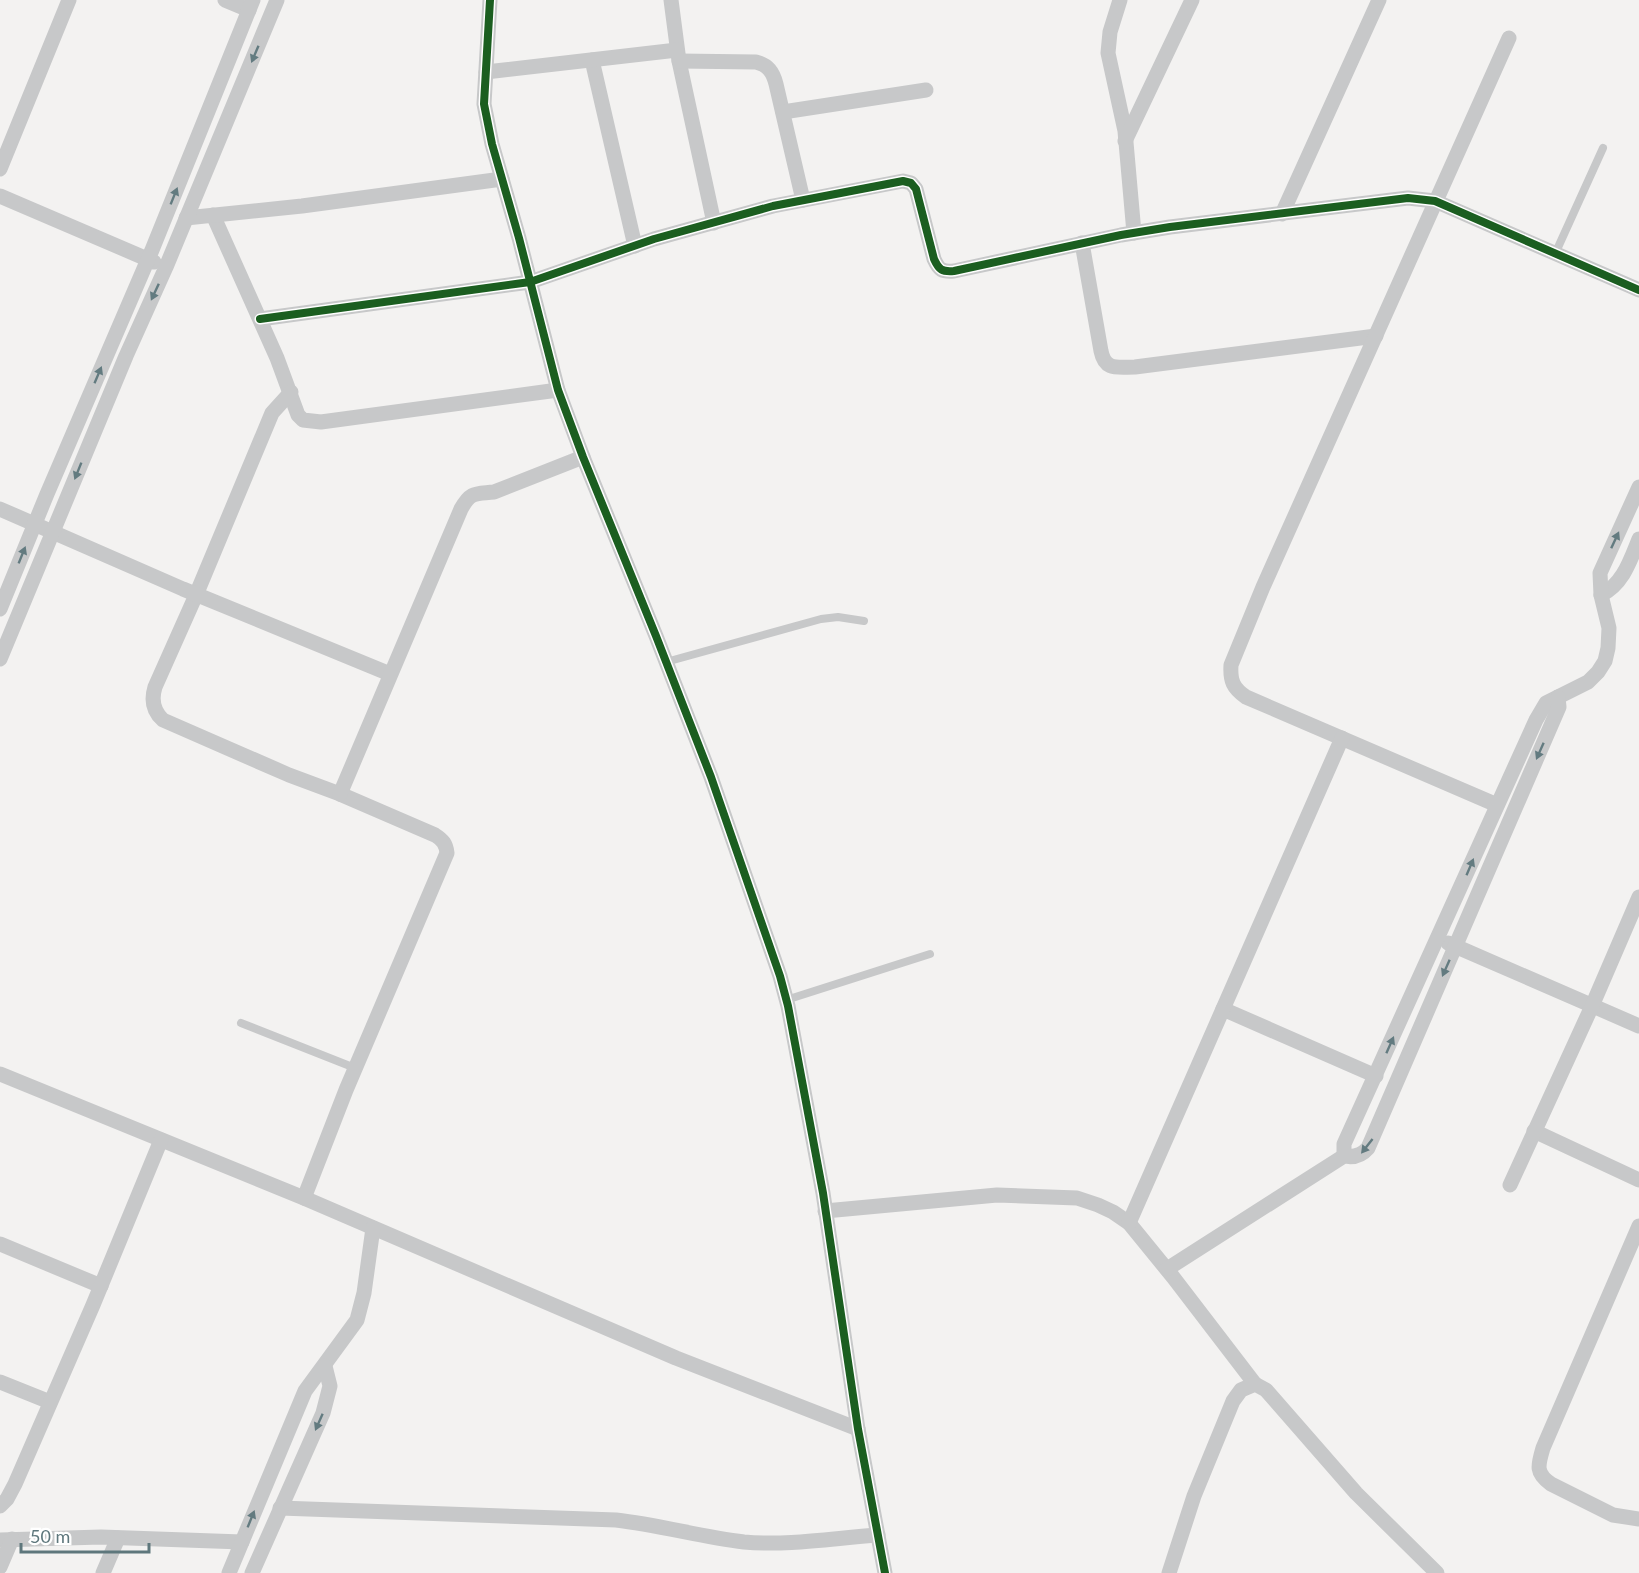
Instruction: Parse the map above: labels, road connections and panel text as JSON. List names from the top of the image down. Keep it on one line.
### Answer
{"scale_bar":"50 m"}
